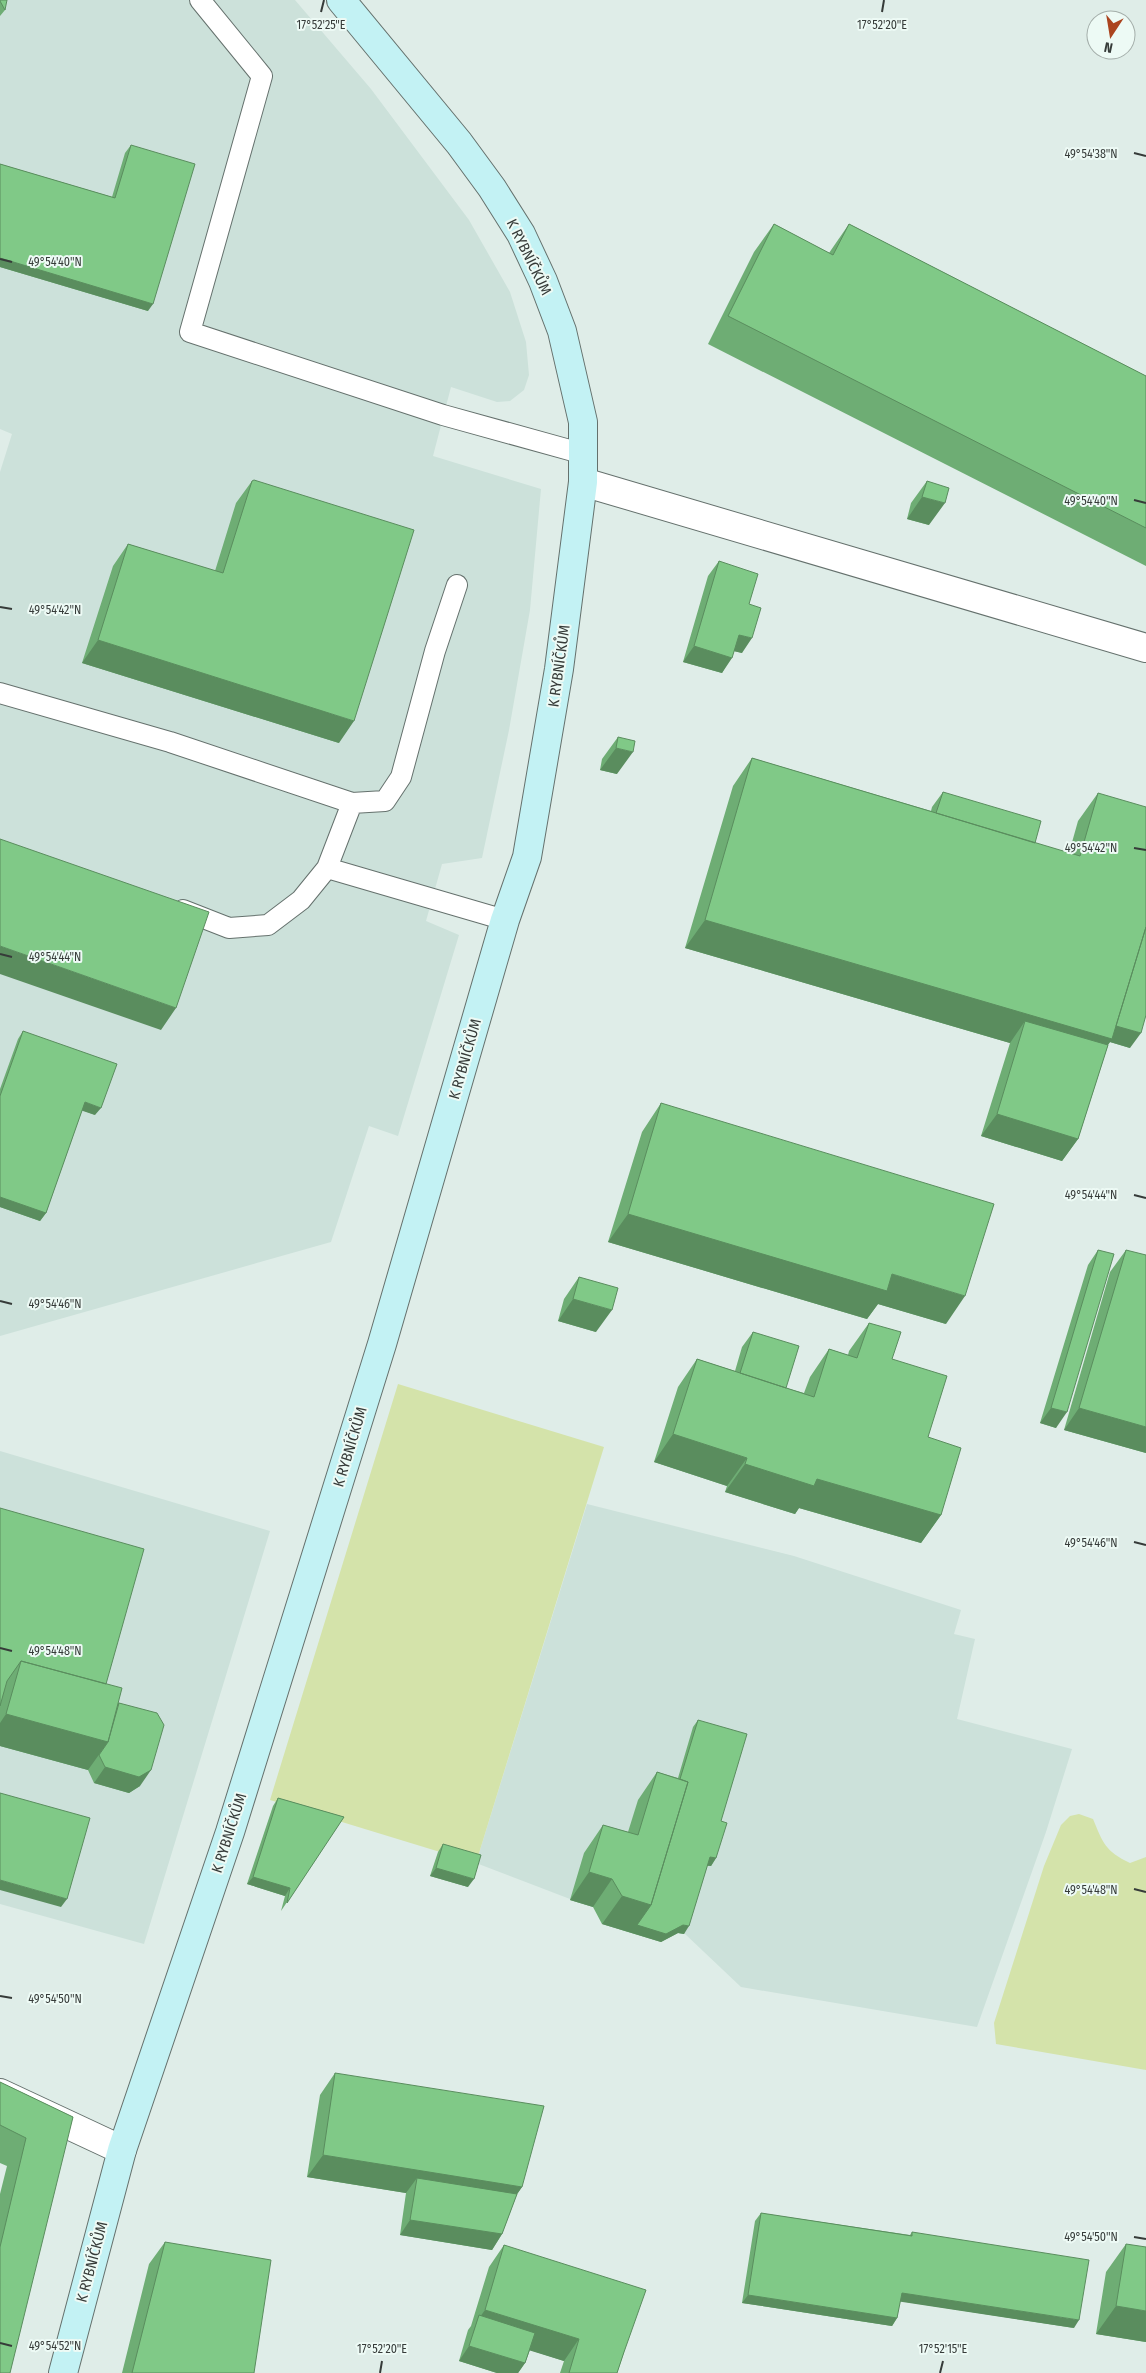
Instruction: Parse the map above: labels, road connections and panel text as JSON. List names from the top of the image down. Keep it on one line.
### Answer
{"streets":{"street":["K RYBNÍČKŮM"]},"north":"bottom","coordinates":["17°52'25\"E","17°52'20\"E","49°54'38\"N","49°54'40\"N","49°54'42\"N","49°54'44\"N","49°54'46\"N","49°54'48\"N","49°54'50\"N","49°54'52\"N","17°52'15\"E"]}
